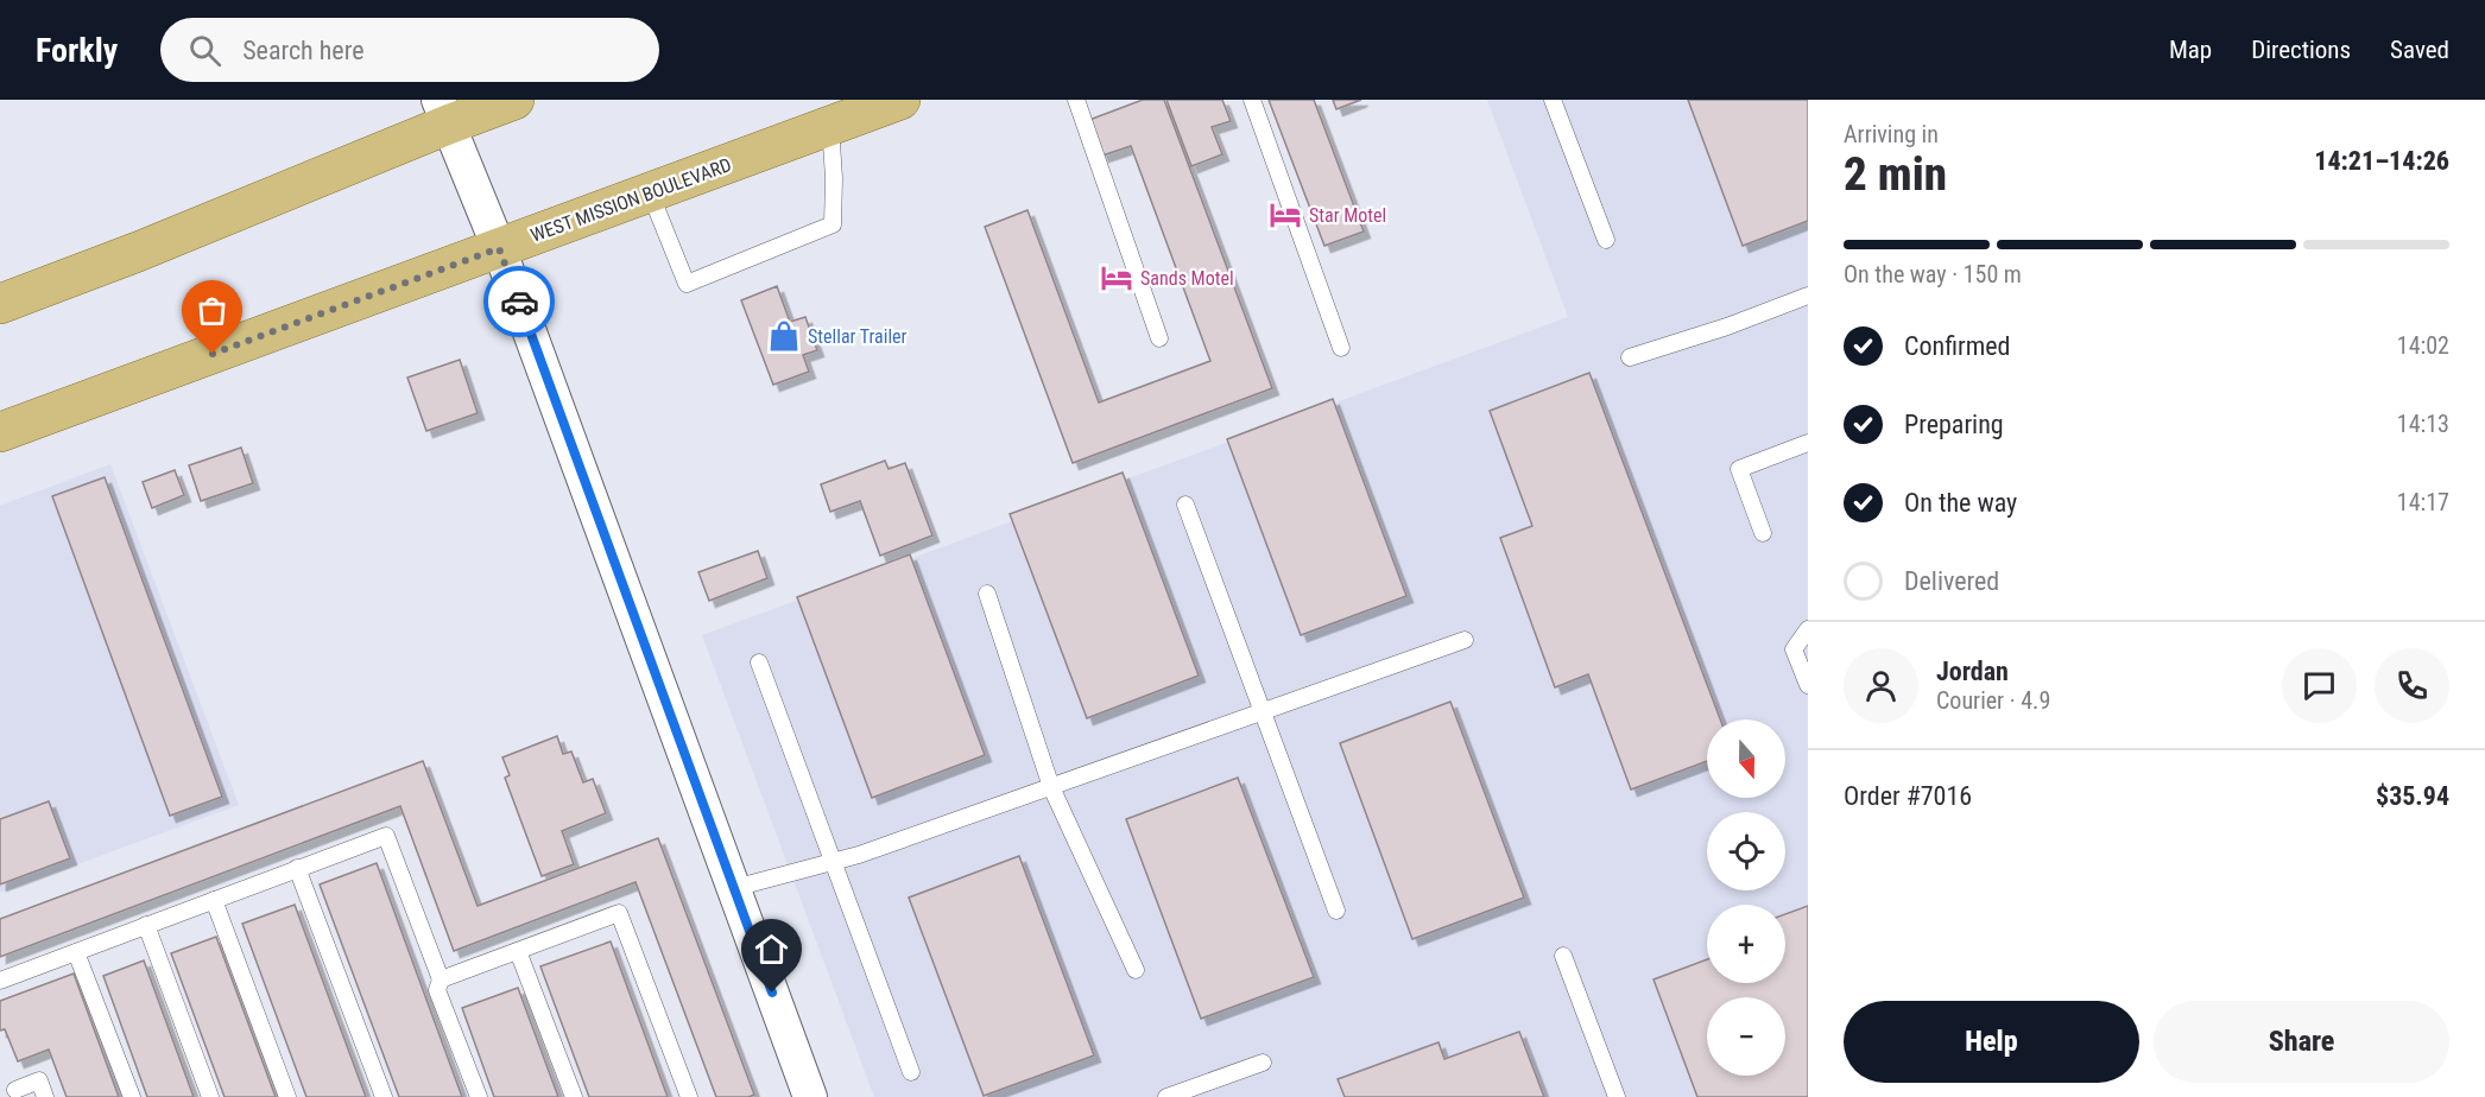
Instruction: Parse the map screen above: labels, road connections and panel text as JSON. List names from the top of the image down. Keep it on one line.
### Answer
{"streets":{"main road":["WEST MISSION BOULEVARD"]},"places":{"hotel":["Star Motel","Sands Motel"],"shop":["Stellar Trailer"]},"north":"bottom","page":{"header":"Forkly","search":"Search here","nav":["Map","Directions","Saved"],"heading":["2 min","Arriving in","14:21–14:26"],"panel":["Jordan","Courier · 4.9","Order #7016","$35.94"],"bar":"On the way · 150 m","list":[["Confirmed","14:02"],["Preparing","14:13"],["On the way","14:17"],"Delivered"],"map_buttons":["+","−"],"buttons":["Help","Share"]}}
